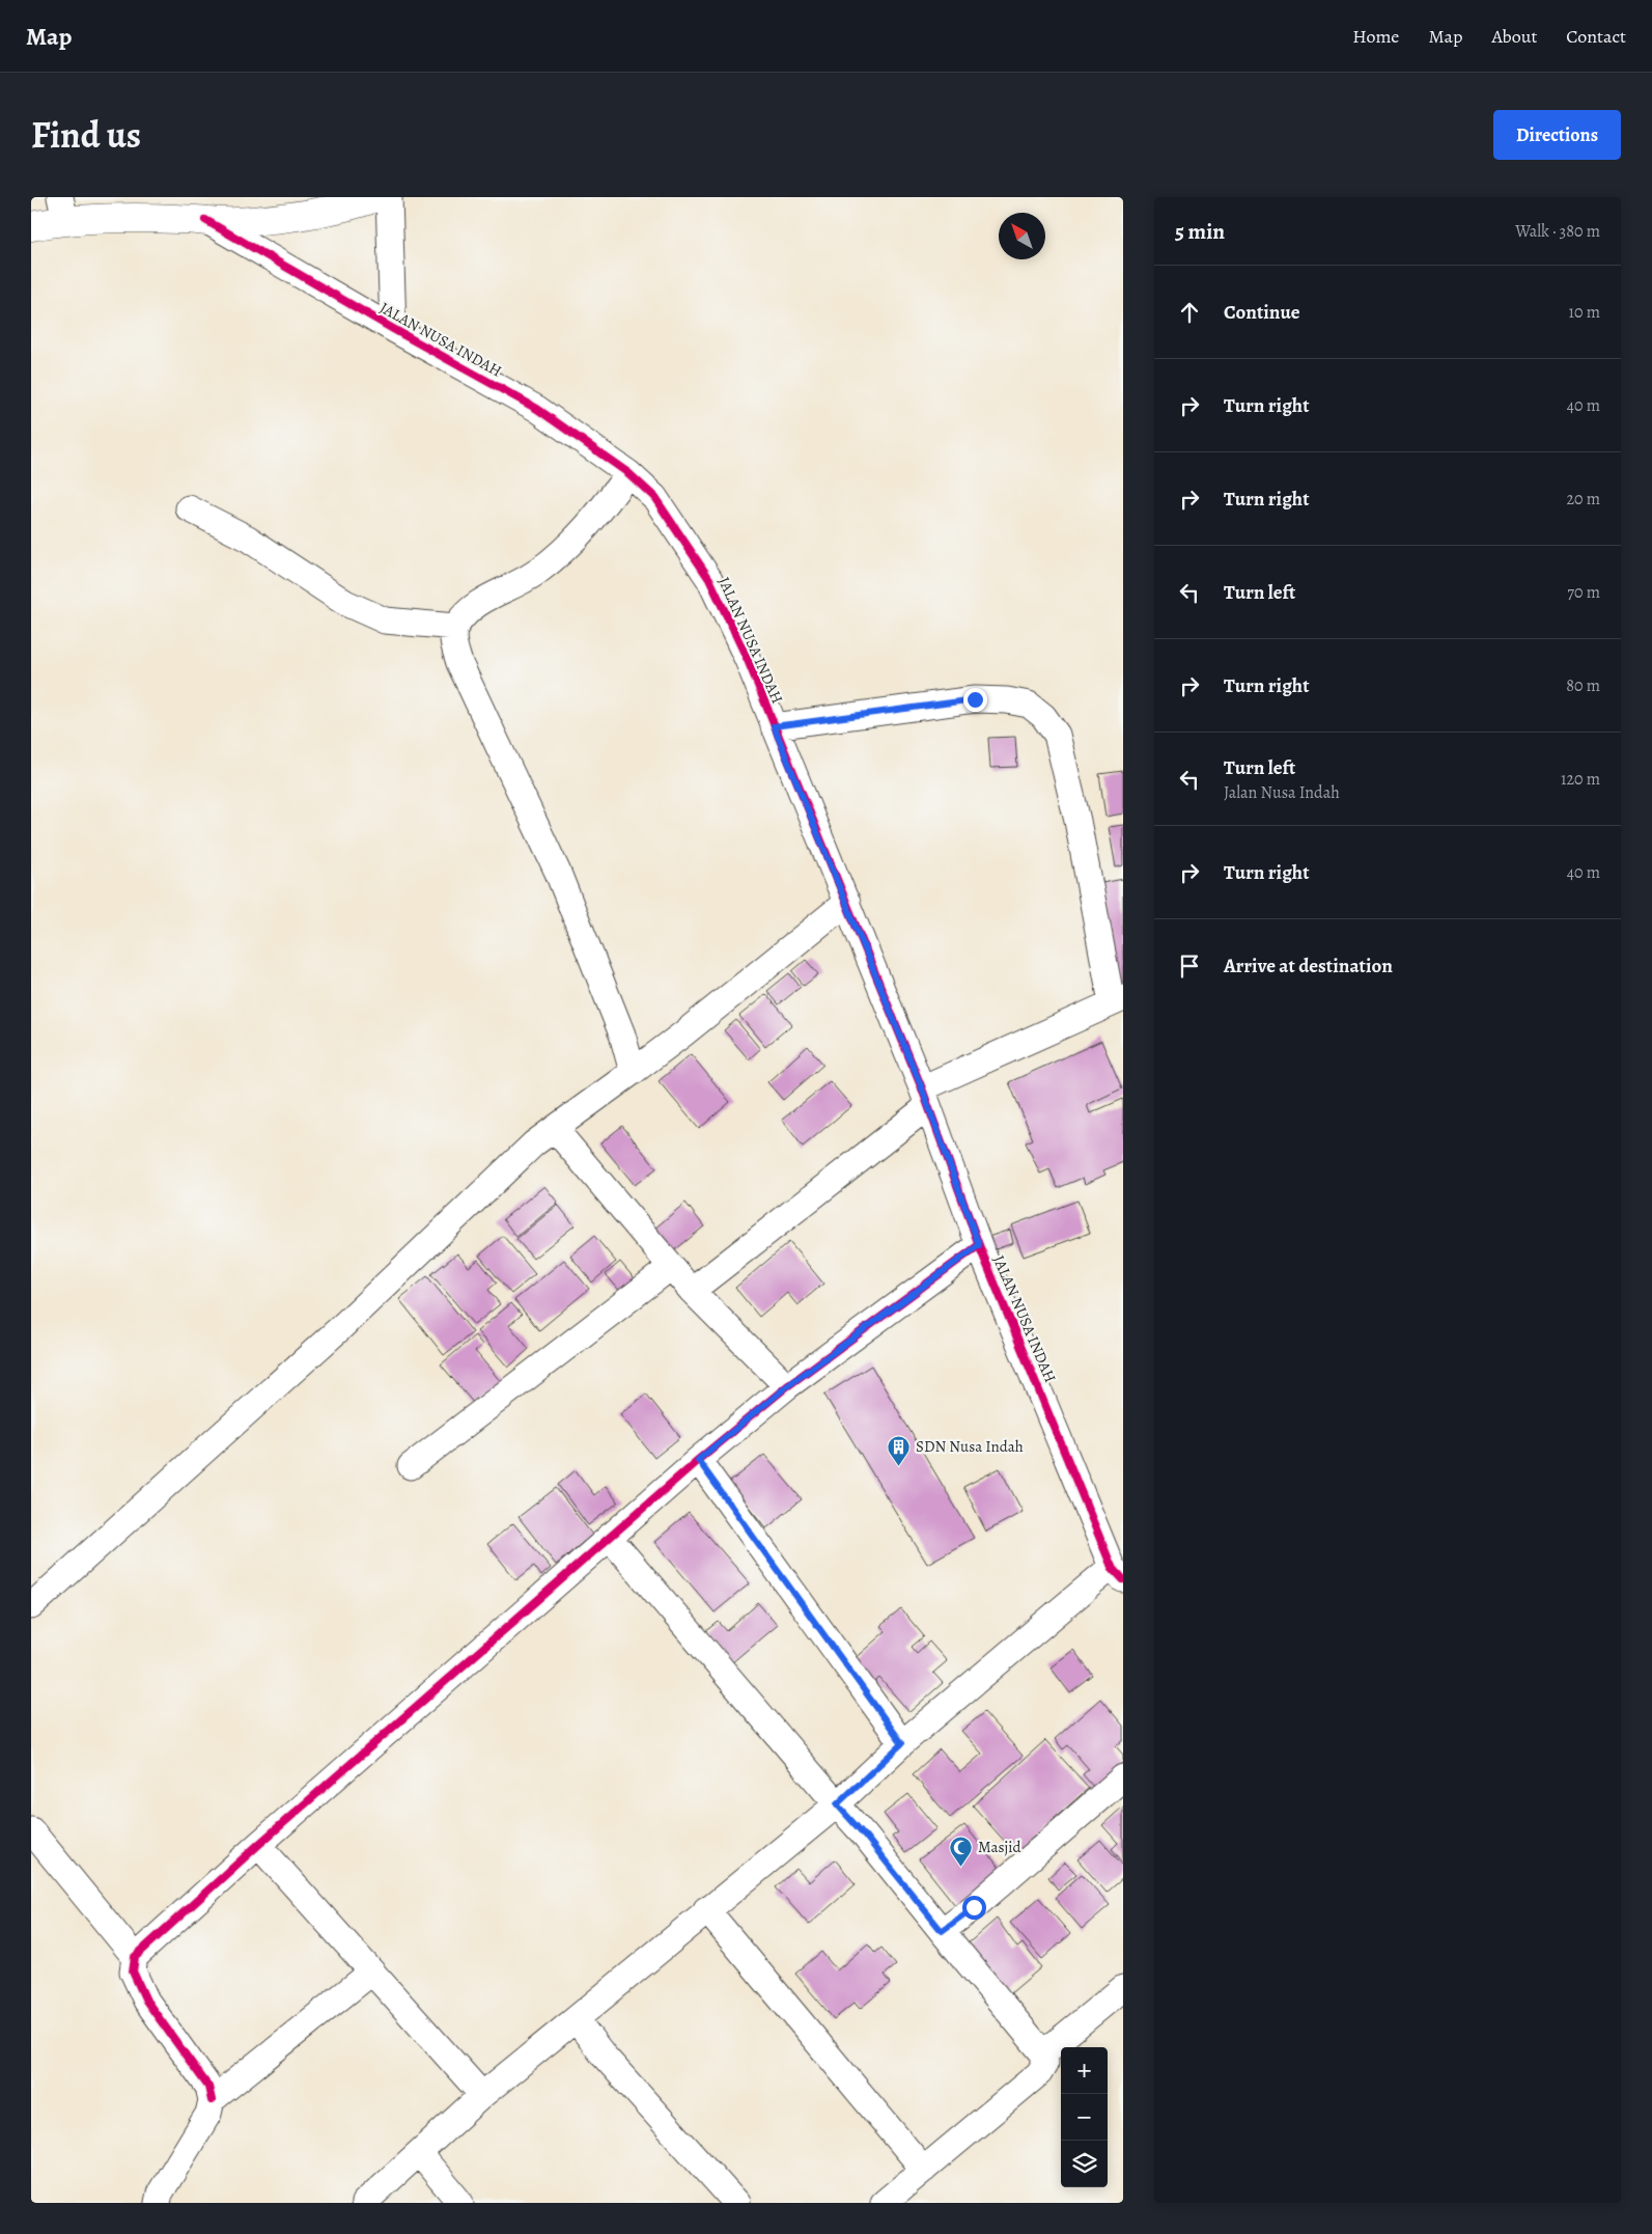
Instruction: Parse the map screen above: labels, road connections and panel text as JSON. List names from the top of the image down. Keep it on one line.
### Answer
{"streets":{"street":["JALAN NUSA INDAH"]},"places":{"building":["SDN Nusa Indah"],"mosque":["Masjid"]},"north":"top left","page":{"header":"Map","nav":["Home","Map","About","Contact"],"title":"Find us","buttons":"Directions","heading":["5 min","Walk · 380 m"],"list":[["Continue","10 m"],["Turn right","40 m"],["Turn right","20 m"],["Turn left","70 m"],["Turn right","80 m"],["Turn left","Jalan Nusa Indah","120 m"],["Turn right","40 m"],"Arrive at destination"],"map_buttons":["+","−"]}}
